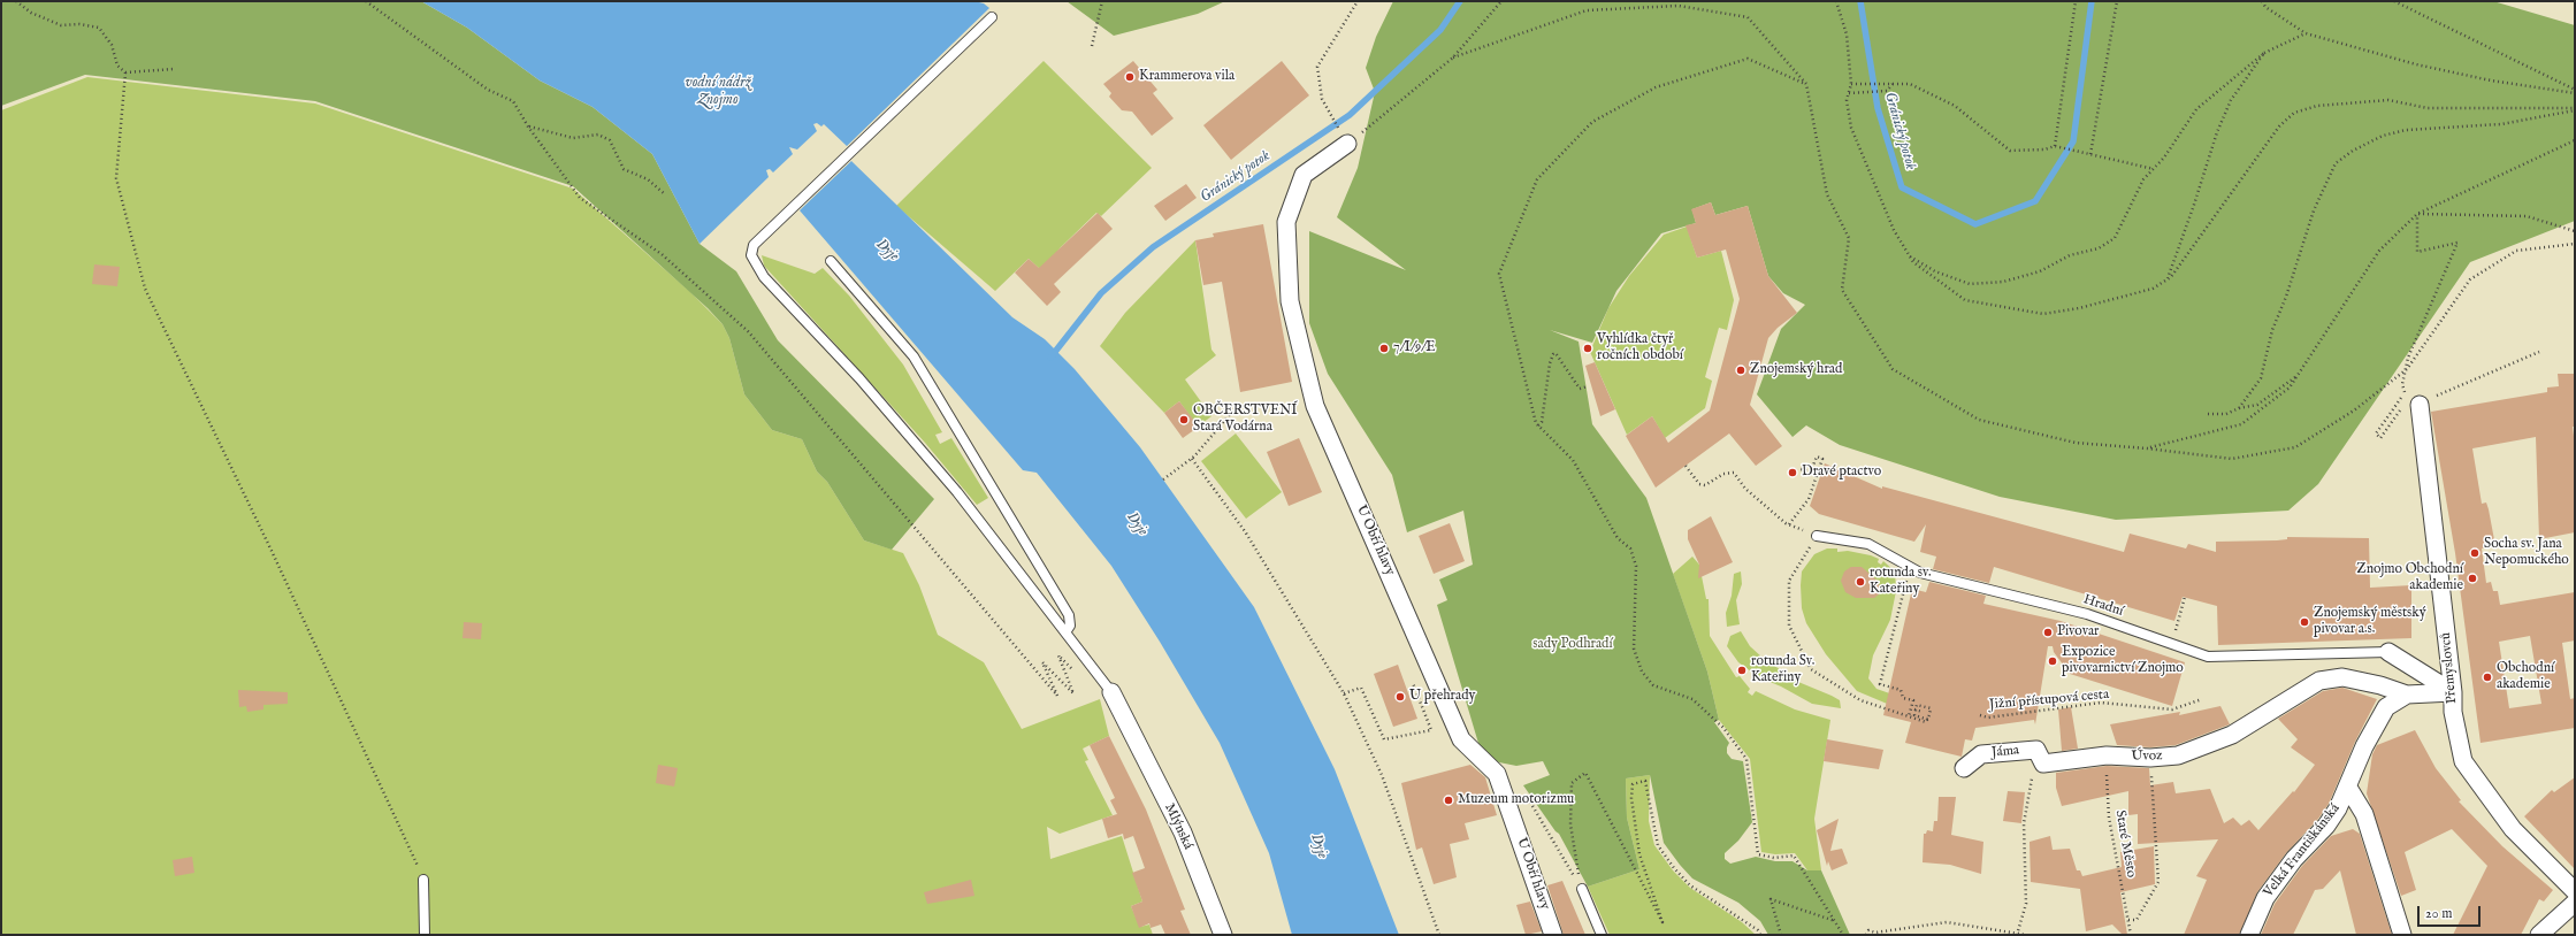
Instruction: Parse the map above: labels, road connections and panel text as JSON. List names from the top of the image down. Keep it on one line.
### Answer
{"streets":{"street":["U Obří hlavy","Přemyslovců","Jáma","Úvoz","Mlýnská","Velká Františkánská"],"lane":["Hradní"],"path":["Jižní přístupová cesta","Staré Město"]},"crossings":[["Přemyslovců","Velká Františkánská"],["Jáma","Úvoz"],["Úvoz","Staré Město"],["Úvoz","Velká Františkánská"]],"water":["vodní nádrž Znojmo","Gránický potok","Dyje"],"parks":["sady Podhradí"],"places":["Krammerova vila","7/I/9/E","Vyhlídka čtyř ročních období","Znojemský hrad","OBČERSTVENÍ Stará Vodárna","Dravé ptactvo","Socha sv. Jana Nepomuckého","Znojmo Obchodní akademie","rotunda sv. Kateřiny","Znojemský městský pivovar a.s.","Pivovar","Expozice pivovarnictví Znojmo","rotunda Sv. Kateřiny","Obchodní akademie","U přehrady","Muzeum motorizmu"],"scale_bar":"20 m"}
